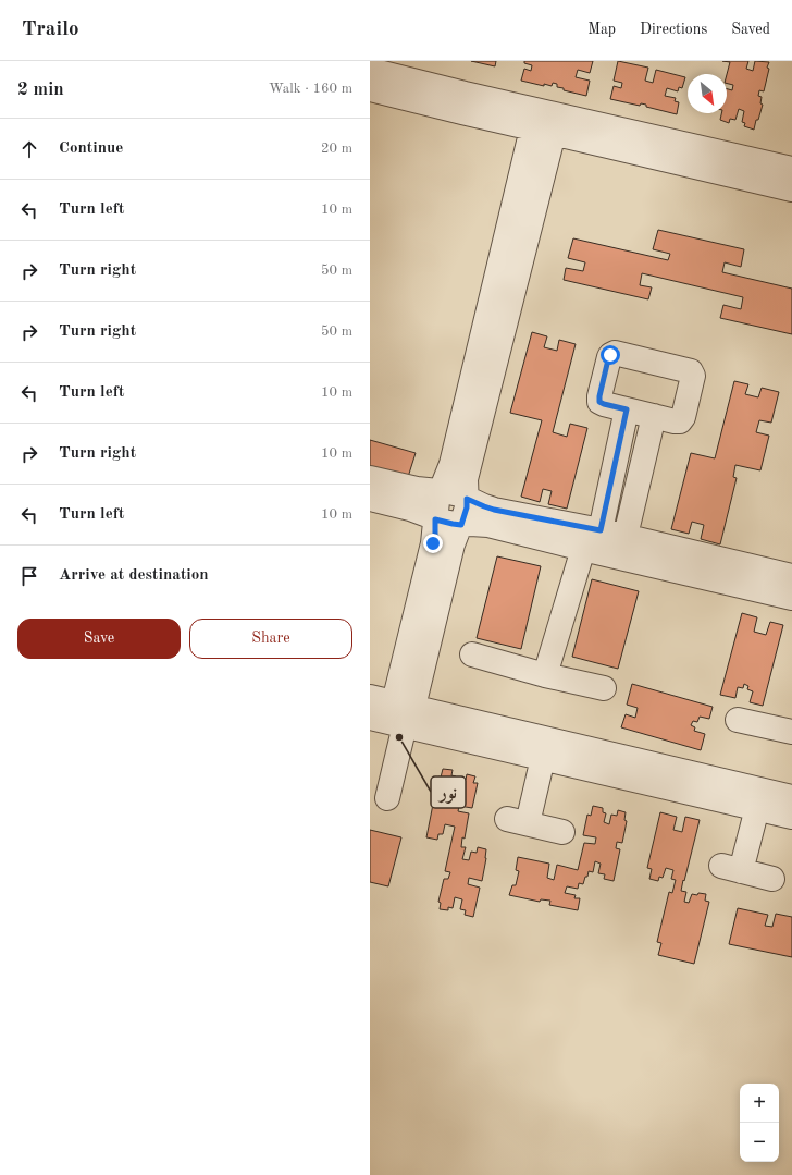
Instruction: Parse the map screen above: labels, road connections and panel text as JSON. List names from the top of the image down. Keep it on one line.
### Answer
{"places":["نور"],"north":"bottom right","page":{"header":"Trailo","nav":["Map","Directions","Saved"],"heading":["2 min","Walk · 160 m"],"list":[["Continue","20 m"],["Turn left","10 m"],["Turn right","50 m"],["Turn right","50 m"],["Turn left","10 m"],["Turn right","10 m"],["Turn left","10 m"],"Arrive at destination"],"buttons":["Save","Share"],"map_buttons":["+","−"]}}
